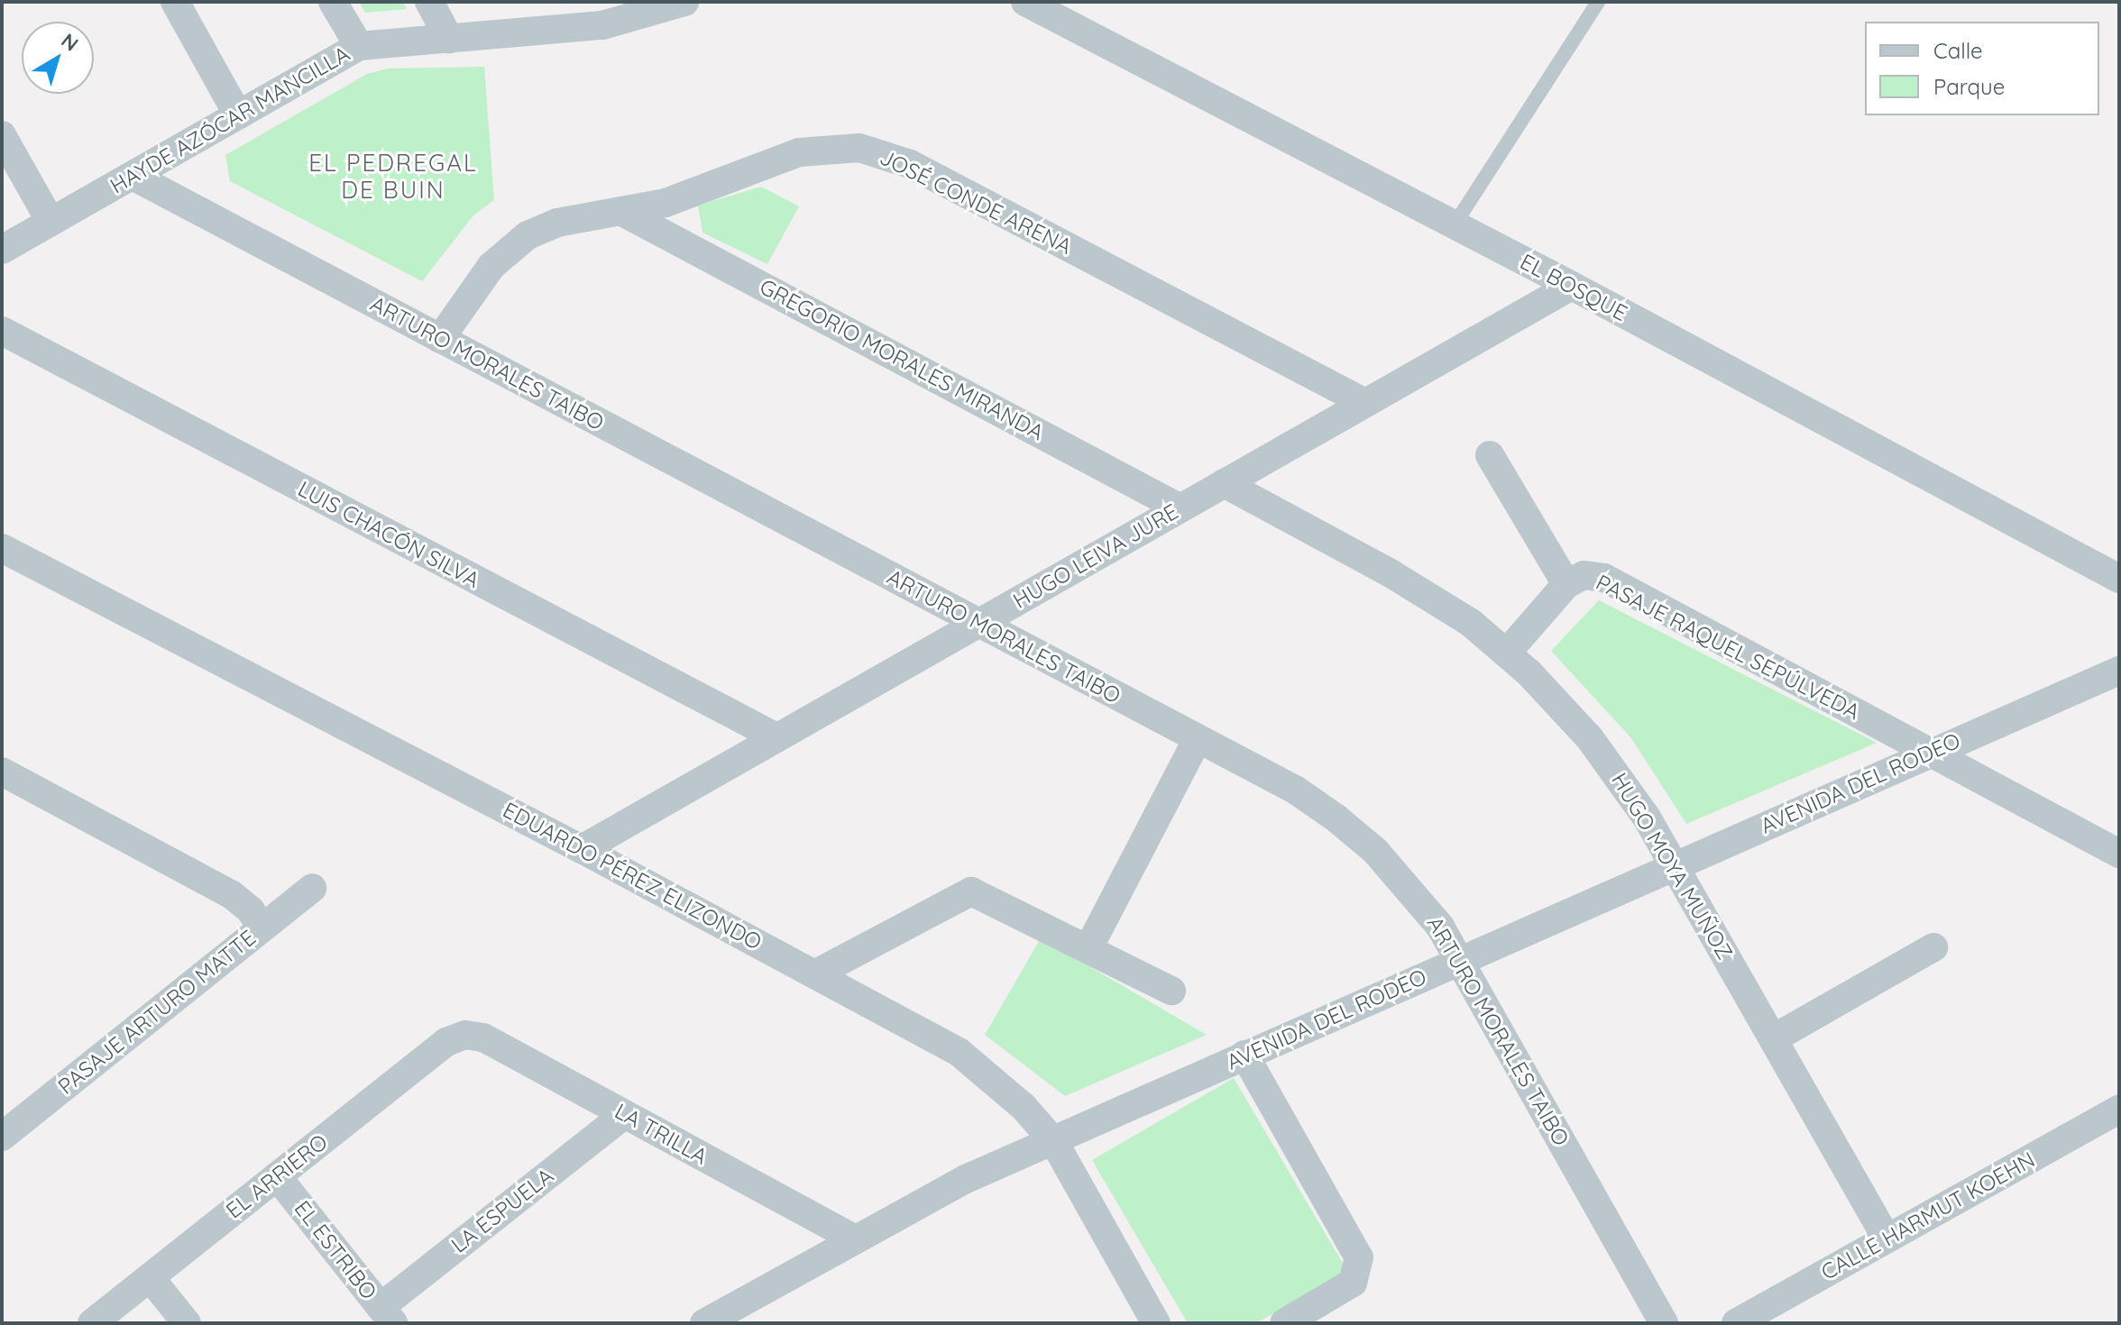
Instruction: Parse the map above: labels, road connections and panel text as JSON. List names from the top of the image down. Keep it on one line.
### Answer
{"streets":{"street":["HAYDE AZÓCAR MANCILLA","JOSÉ CONDE ARENA","EL BOSQUE","GREGORIO MORALES MIRANDA","ARTURO MORALES TAIBO","LUIS CHACÓN SILVA","HUGO LEIVA JURE","PASAJE RAQUEL SEPÚLVEDA","AVENIDA DEL RODEO","HUGO MOYA MUÑOZ","EDUARDO PÉREZ ELIZONDO","PASAJE ARTURO MATTE","LA TRILLA","EL ARRIERO","LA ESPUELA","CALLE HARMUT KOEHN","EL ESTRIBO"]},"crossings":[["HAYDE AZÓCAR MANCILLA","ARTURO MORALES TAIBO"],["JOSÉ CONDE ARENA","GREGORIO MORALES MIRANDA"],["JOSÉ CONDE ARENA","ARTURO MORALES TAIBO"],["JOSÉ CONDE ARENA","HUGO LEIVA JURE"],["EL BOSQUE","HUGO LEIVA JURE"],["GREGORIO MORALES MIRANDA","HUGO LEIVA JURE"],["ARTURO MORALES TAIBO","HUGO LEIVA JURE"],["ARTURO MORALES TAIBO","AVENIDA DEL RODEO"],["LUIS CHACÓN SILVA","HUGO LEIVA JURE"],["HUGO LEIVA JURE","HUGO MOYA MUÑOZ"],["HUGO LEIVA JURE","EDUARDO PÉREZ ELIZONDO"],["PASAJE RAQUEL SEPÚLVEDA","AVENIDA DEL RODEO"],["PASAJE RAQUEL SEPÚLVEDA","HUGO MOYA MUÑOZ"],["AVENIDA DEL RODEO","HUGO MOYA MUÑOZ"],["AVENIDA DEL RODEO","EDUARDO PÉREZ ELIZONDO"],["AVENIDA DEL RODEO","LA TRILLA"],["HUGO MOYA MUÑOZ","CALLE HARMUT KOEHN"],["LA TRILLA","EL ARRIERO"],["LA TRILLA","LA ESPUELA"],["EL ARRIERO","EL ESTRIBO"],["LA ESPUELA","EL ESTRIBO"]],"districts":["EL PEDREGAL DE BUIN"],"legend":["Calle","Parque"],"north":"top right"}
